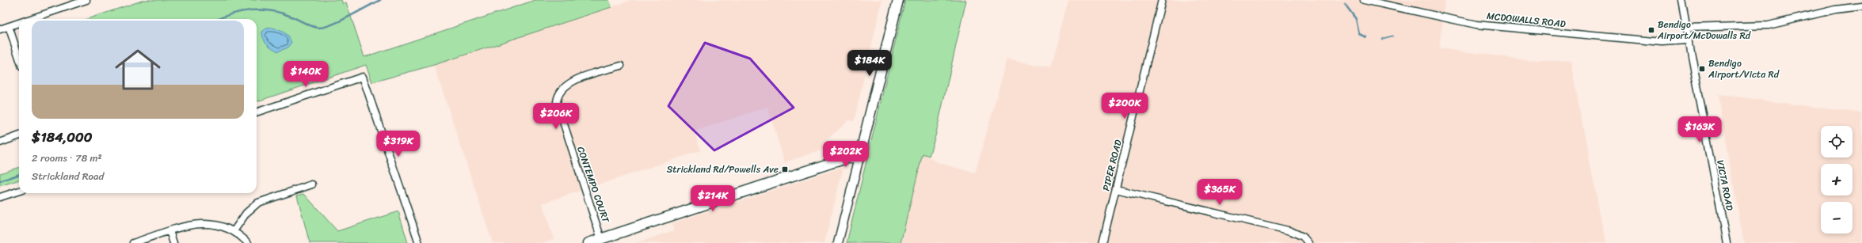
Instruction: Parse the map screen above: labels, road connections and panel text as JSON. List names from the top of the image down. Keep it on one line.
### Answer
{"streets":{"street":["MCDOWALLS ROAD","PIPER ROAD","CONTEMPO COURT","VICTA ROAD"]},"crossings":[["MCDOWALLS ROAD","VICTA ROAD"]],"places":{"transit":["Bendigo Airport/McDowalls Rd","Bendigo Airport/Victa Rd","Strickland Rd/Powells Ave"]},"page":{"list":[{"name":"$184,000","note":"2 rooms · 78 m² · Strickland Road"}],"price":["$184K","$140K","$200K","$206K","$163K","$319K","$202K","$365K","$214K"],"map_buttons":["+","−"]}}
